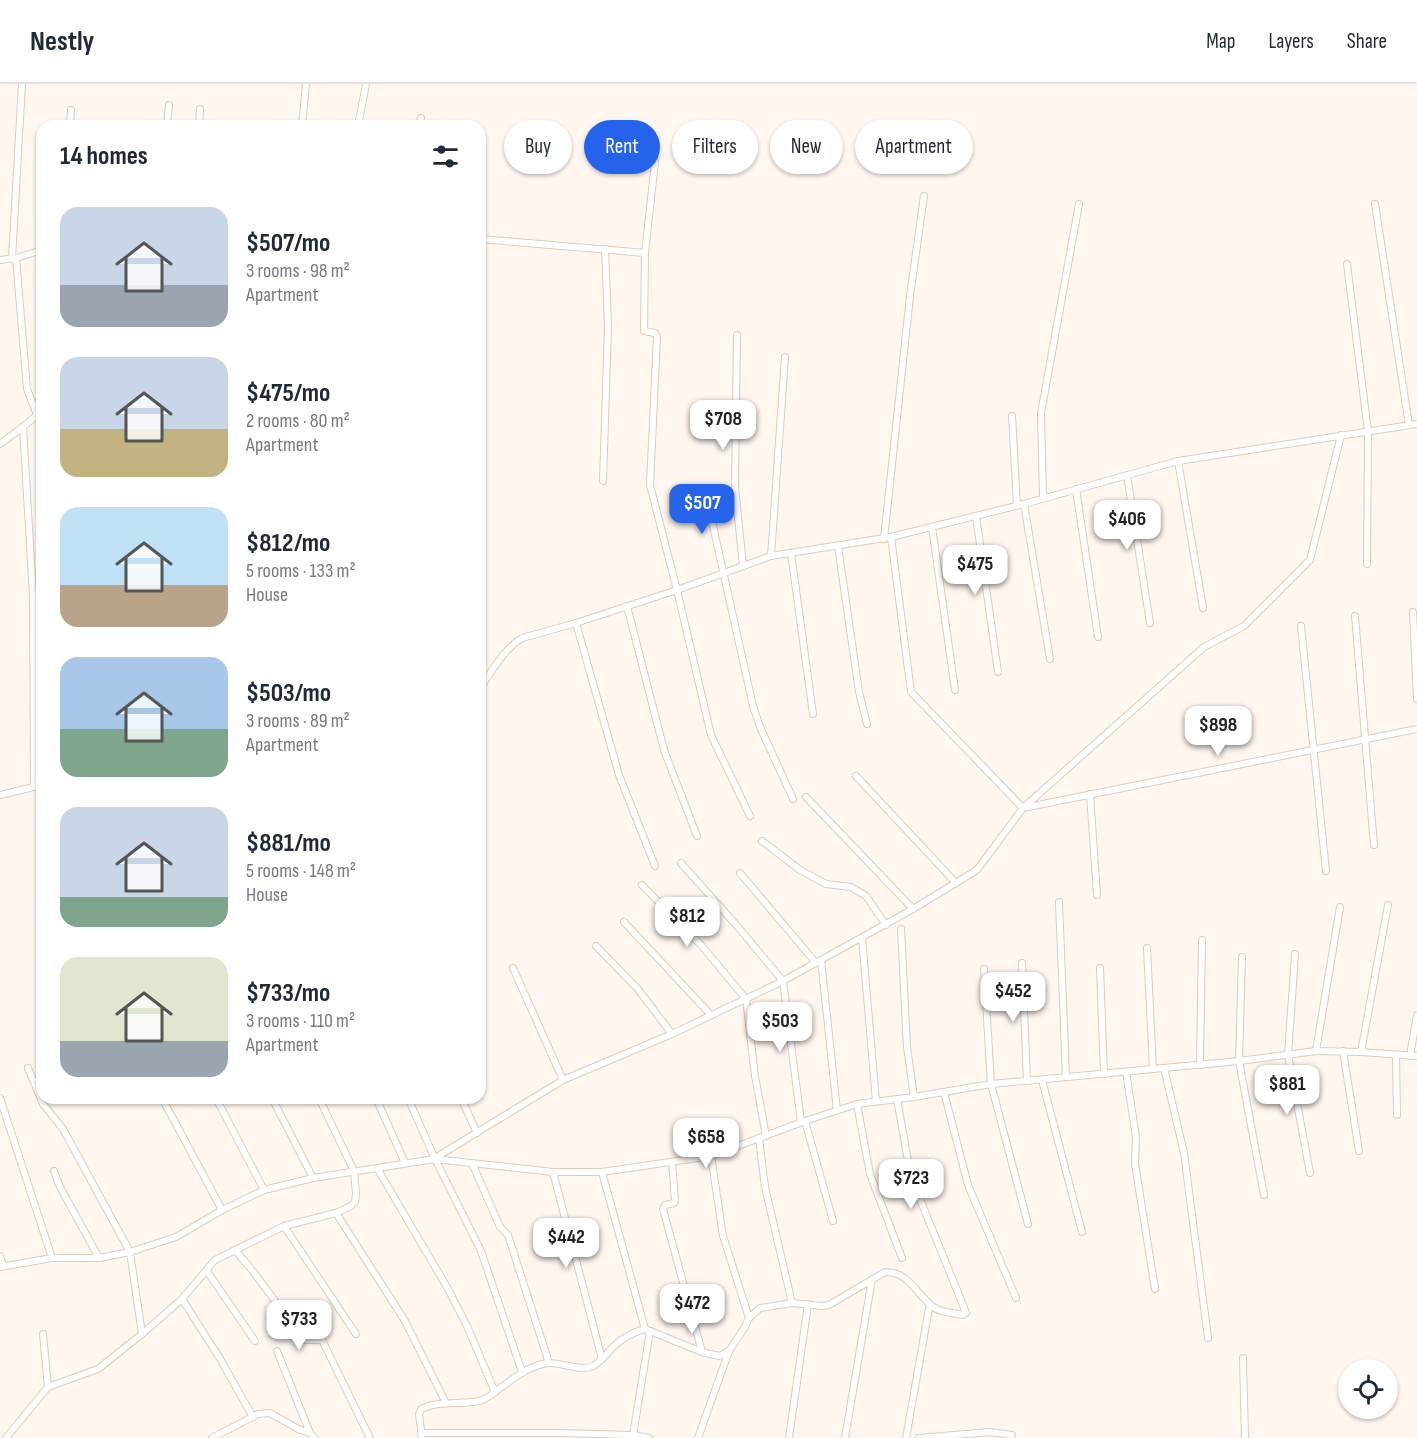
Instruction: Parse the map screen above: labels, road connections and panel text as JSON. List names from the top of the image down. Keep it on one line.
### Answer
{"page":{"header":"Nestly","nav":["Map","Layers","Share"],"chip":["Buy","Rent","Filters","New","Apartment"],"heading":"14 homes","list":[{"name":"$507/mo","note":"3 rooms · 98 m² · Apartment"},{"name":"$475/mo","note":"2 rooms · 80 m² · Apartment"},{"name":"$812/mo","note":"5 rooms · 133 m² · House"},{"name":"$503/mo","note":"3 rooms · 89 m² · Apartment"},{"name":"$881/mo","note":"5 rooms · 148 m² · House"},{"name":"$733/mo","note":"3 rooms · 110 m² · Apartment"}],"price":["$708","$507","$406","$475","$898","$812","$452","$503","$881","$658","$723","$442","$472","$733"]}}
